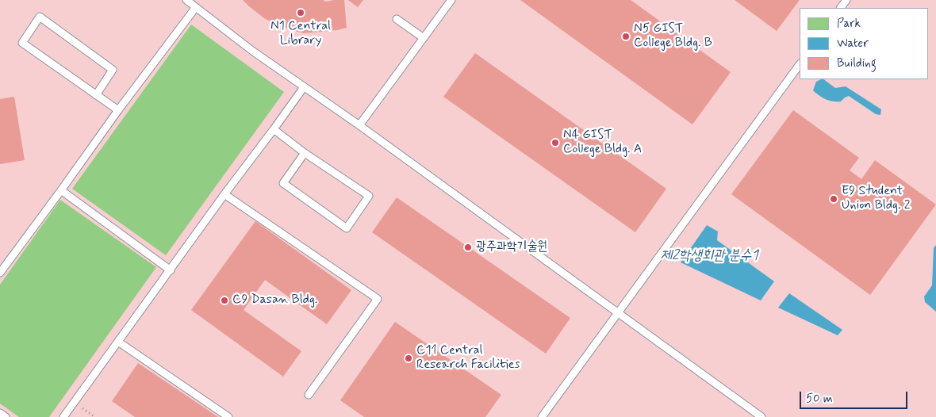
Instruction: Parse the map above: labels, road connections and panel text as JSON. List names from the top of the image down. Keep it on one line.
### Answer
{"water":["제2학생회관 분수1"],"places":["N1 Central Library","N5 GIST College Bldg. B","N4 GIST College Bldg. A","E9 Student Union Bldg. 2","광주과학기술원","C9 Dasan Bldg.","C11 Central Research Facilities"],"legend":["Park","Water","Building"],"scale_bar":"50 m"}
